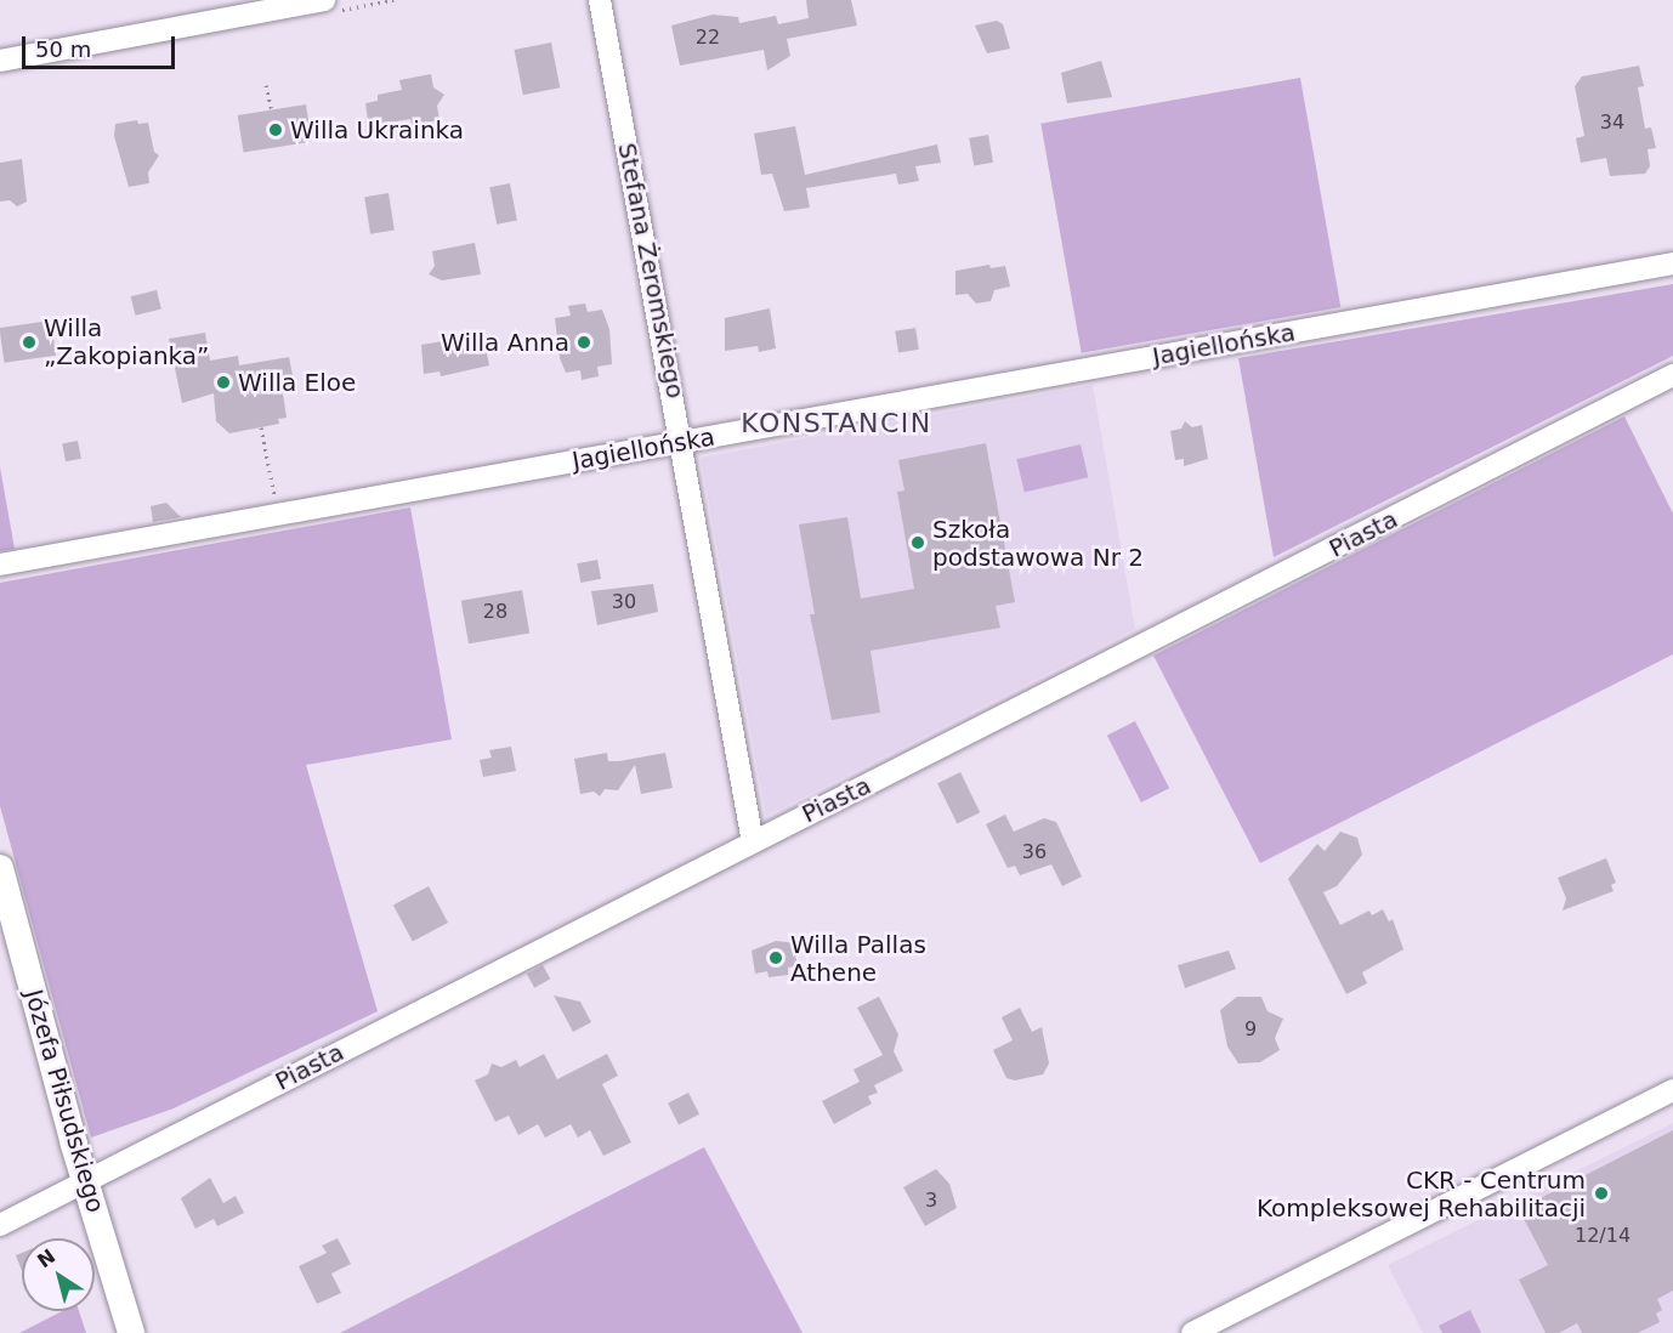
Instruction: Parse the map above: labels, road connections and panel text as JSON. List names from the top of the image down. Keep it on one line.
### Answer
{"streets":{"street":["Stefana Żeromskiego","Jagiellońska","Piasta","Józefa Piłsudskiego"]},"crossings":[["Stefana Żeromskiego","Jagiellońska"],["Stefana Żeromskiego","Piasta"],["Piasta","Józefa Piłsudskiego"]],"districts":["KONSTANCIN"],"places":["Willa Ukrainka","Willa „Zakopianka”","Willa Anna","Willa Eloe","Szkoła podstawowa Nr 2","Willa Pallas Athene","CKR - Centrum Kompleksowej Rehabilitacji"],"house_numbers":["22","34","30","28","36","9","3","12/14"],"scale_bar":"50 m","north":"top left"}
